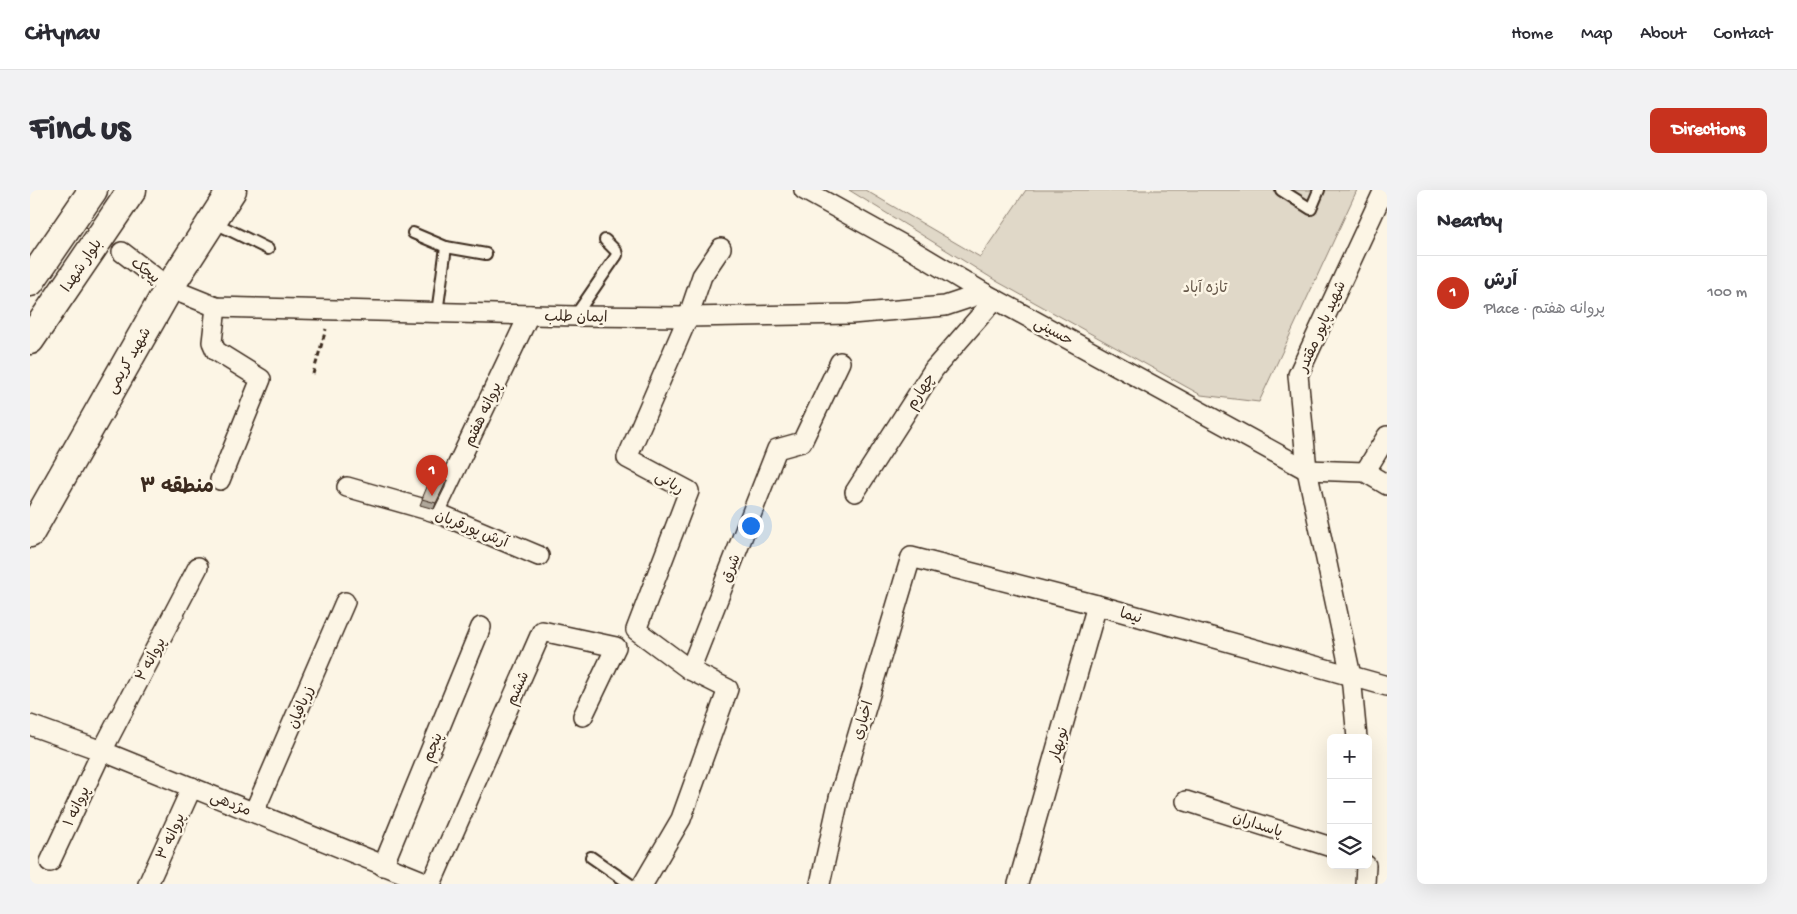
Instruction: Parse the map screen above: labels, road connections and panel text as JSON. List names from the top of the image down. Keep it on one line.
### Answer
{"streets":{"main road":["بلوار شهدا","شهید کریمی"],"street":["پیچک","ایمان طلب","شهید پاپور مقتدر","حسینی","چهارم","پروانه هفتم","ربانی","آرش پورقربان","شرق","نیما","پروانه ۲","ششم","زربافیان","اخباری","نوبهار","پنجم","مژدهی","پروانه ۱","پاسداران","پروانه ۳"]},"crossings":[["پیچک","ایمان طلب"],["پیچک","شهید کریمی"],["ایمان طلب","حسینی"],["ایمان طلب","شهید کریمی"],["ایمان طلب","چهارم"],["ایمان طلب","پروانه هفتم"],["ایمان طلب","ربانی"],["شهید پاپور مقتدر","حسینی"],["حسینی","چهارم"],["پروانه هفتم","آرش پورقربان"],["ربانی","شرق"],["نیما","اخباری"],["نیما","نوبهار"],["پروانه ۲","مژدهی"],["پروانه ۲","پروانه ۱"],["ششم","مژدهی"],["زربافیان","مژدهی"],["پنجم","مژدهی"],["مژدهی","پروانه ۱"],["مژدهی","پروانه ۳"]],"districts":["منطقه ۳"],"parks":["تازه آباد"],"page":{"header":"Citynav","nav":["Home","Map","About","Contact"],"buttons":"Directions","title":"Find us","heading":"Nearby","list":[{"mark":"1","name":"آرش","note":"Place · پروانه هفتم","value":"100 m"}],"pins":"1","map_buttons":["+","−"]}}
